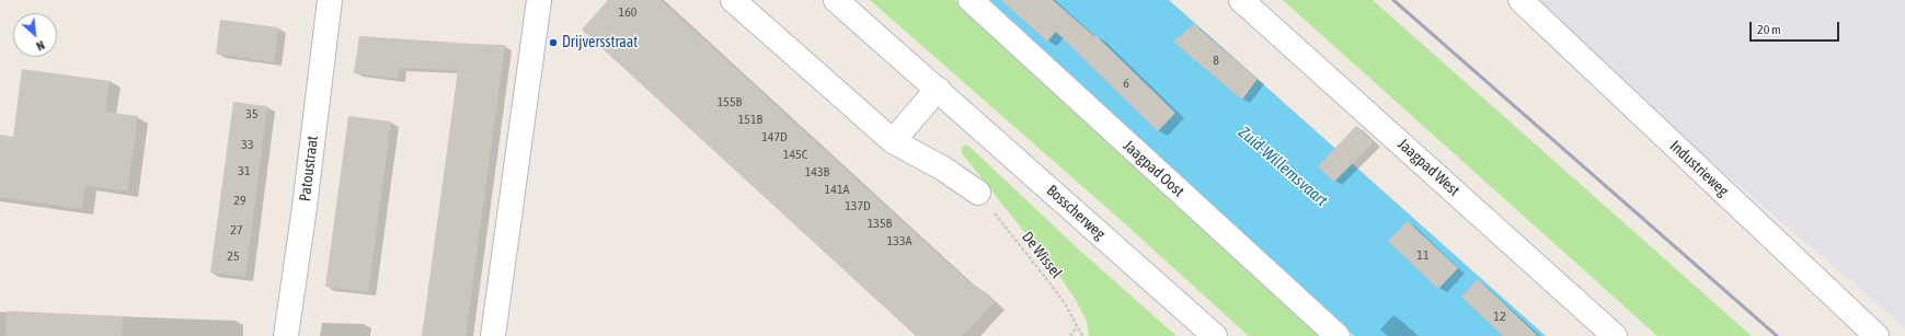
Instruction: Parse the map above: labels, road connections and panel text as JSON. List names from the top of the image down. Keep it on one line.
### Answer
{"streets":{"street":["Jaagpad West","Patoustraat","Jaagpad Oost","Industrieweg","Bosscherweg"],"path":["De Wissel"]},"water":["Zuid-Willemsvaart"],"places":["Drijversstraat"],"house_numbers":["160","8","6","155B","35","151B","147D","33","145C","31","143B","141A","29","137D","135B","27","133A","11","25","12"],"scale_bar":"20 m","north":"bottom right"}
